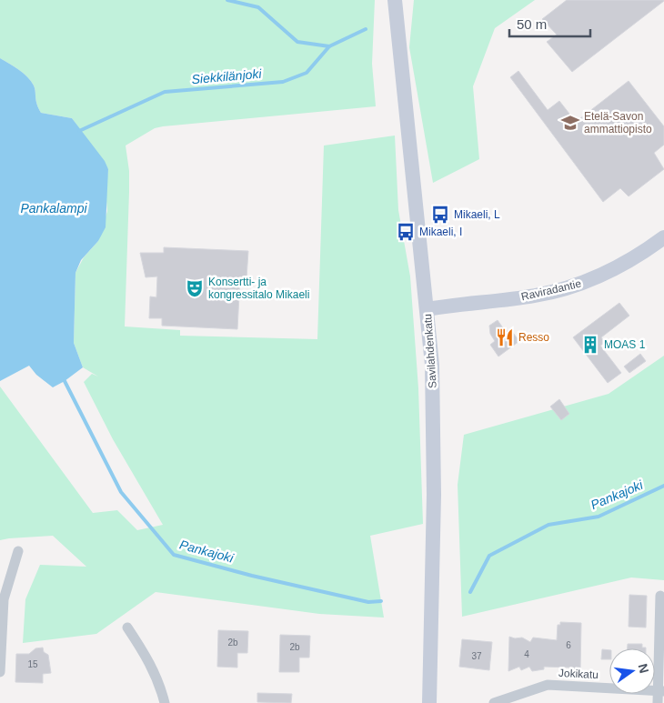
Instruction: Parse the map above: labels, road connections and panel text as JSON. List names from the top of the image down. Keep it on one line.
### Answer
{"streets":{"main road":["Raviradantie","Savilahdenkatu"],"street":["Jokikatu"]},"crossings":[["Raviradantie","Savilahdenkatu"]],"water":["Siekkilänjoki","Pankalampi","Pankajoki"],"places":{"school or university":["Etelä-Savon ammattiopisto"],"bus stop":["Mikaeli, L","Mikaeli, I"],"theatre":["Konsertti- ja kongressitalo Mikaeli"],"restaurant":["Resso"],"building":["MOAS 1"]},"house_numbers":["2b","6","2b","4","37","15"],"scale_bar":"50 m","north":"right"}
